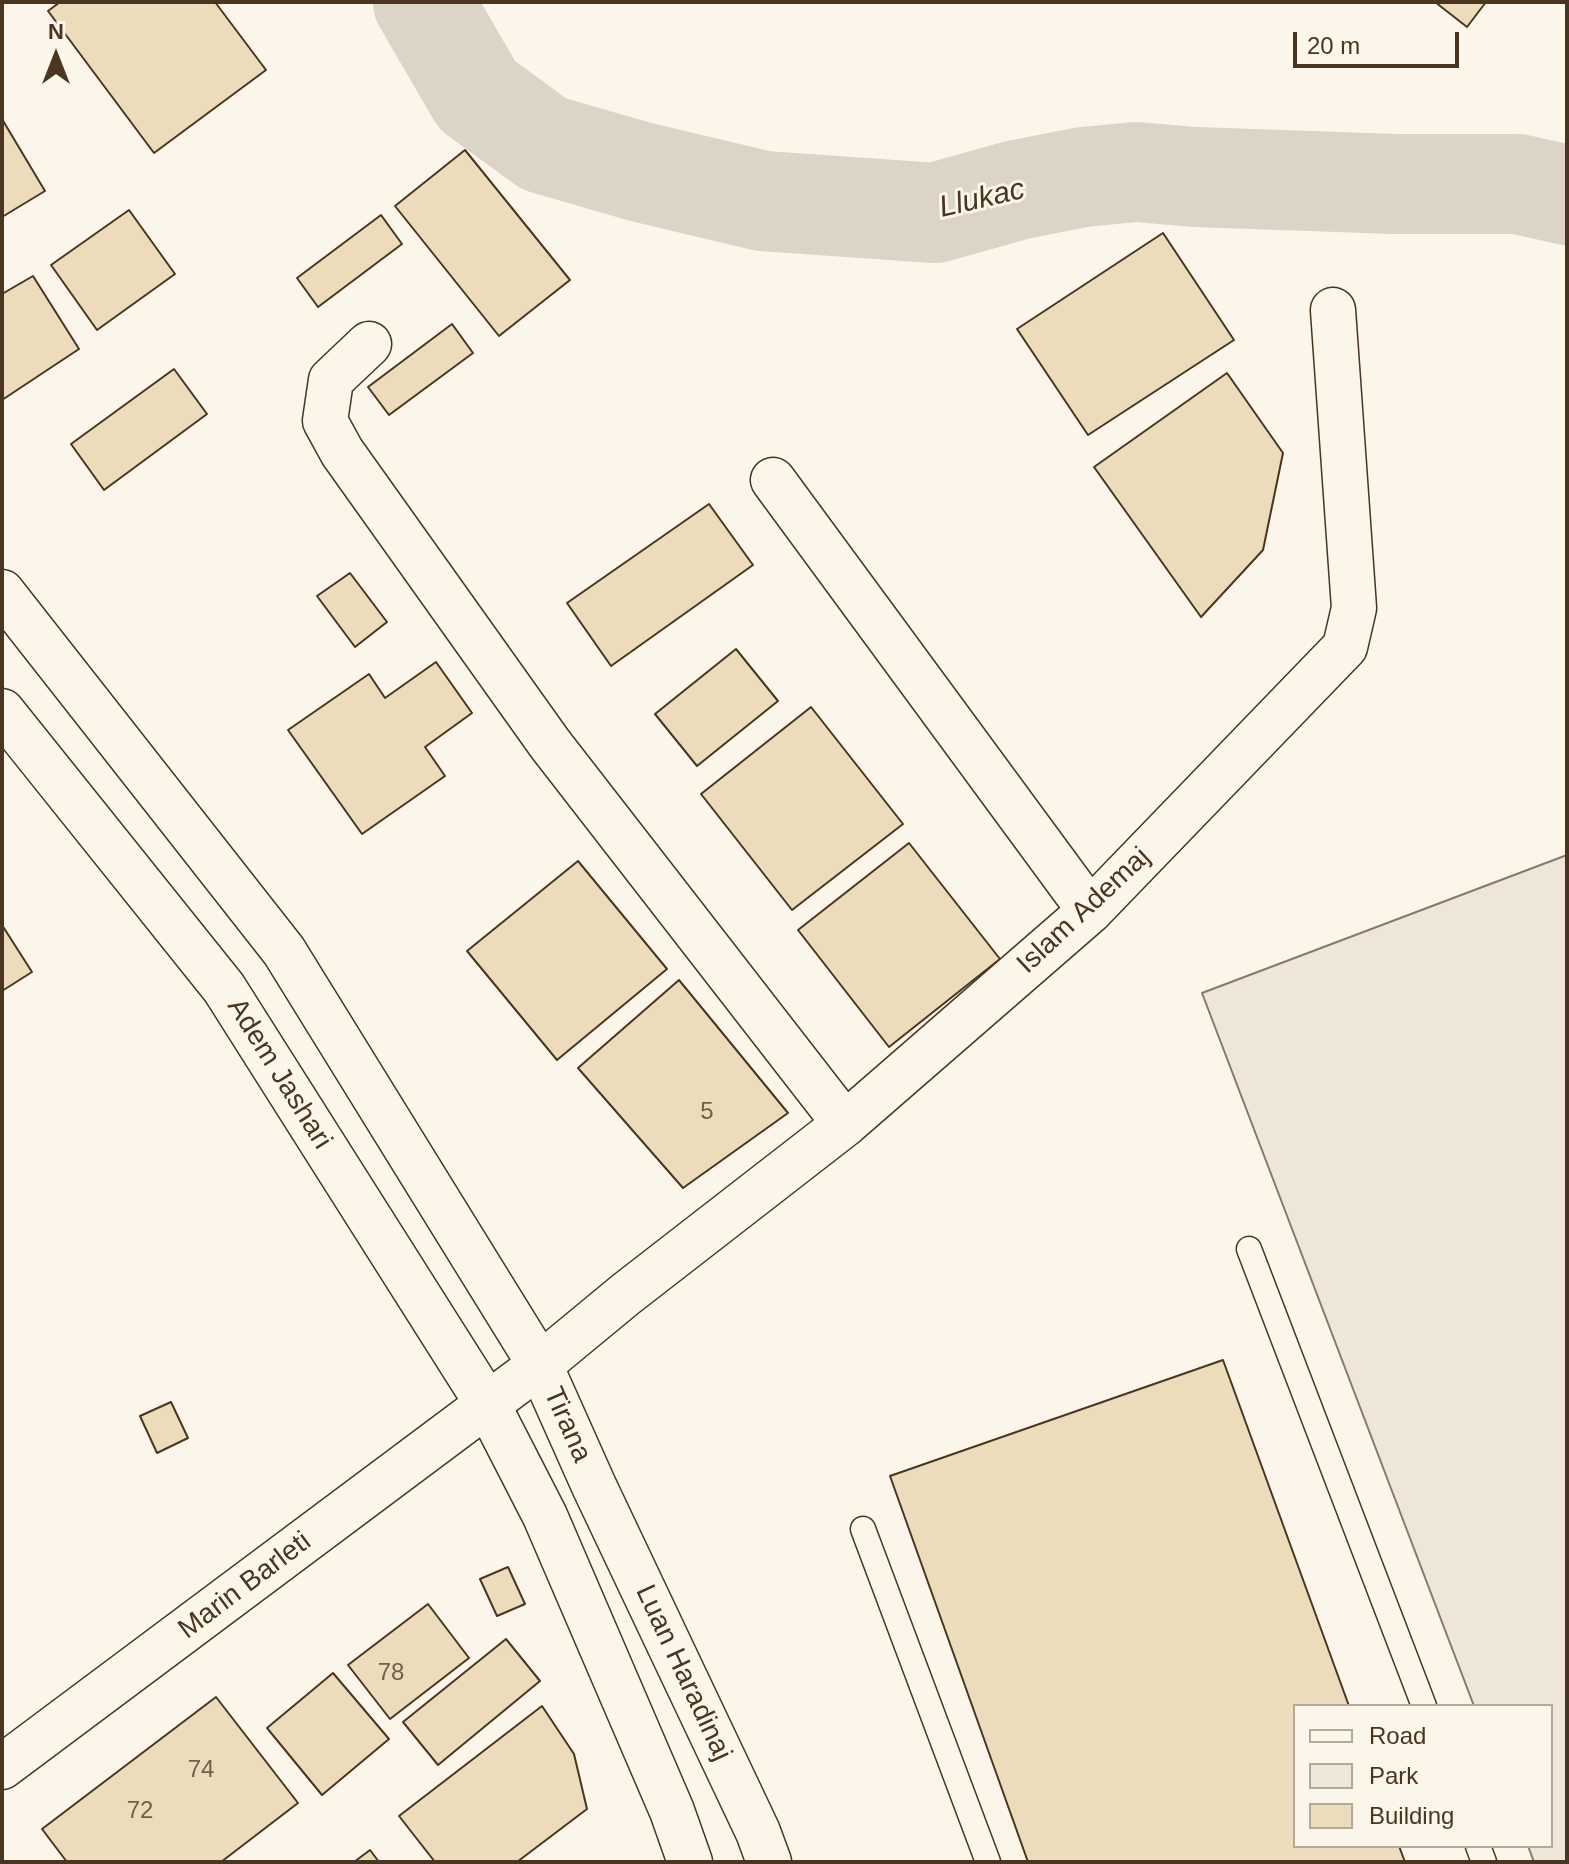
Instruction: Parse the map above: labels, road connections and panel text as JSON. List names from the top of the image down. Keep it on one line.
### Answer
{"streets":{"street":["Islam Ademaj","Adem Jashari","Tirana","Marin Barleti","Luan Haradinaj"]},"crossings":[["Islam Ademaj","Tirana"],["Adem Jashari","Marin Barleti"],["Tirana","Luan Haradinaj"]],"water":["Llukac"],"house_numbers":["5","78","74","72"],"legend":["Road","Park","Building"],"scale_bar":"20 m","north":"top"}
